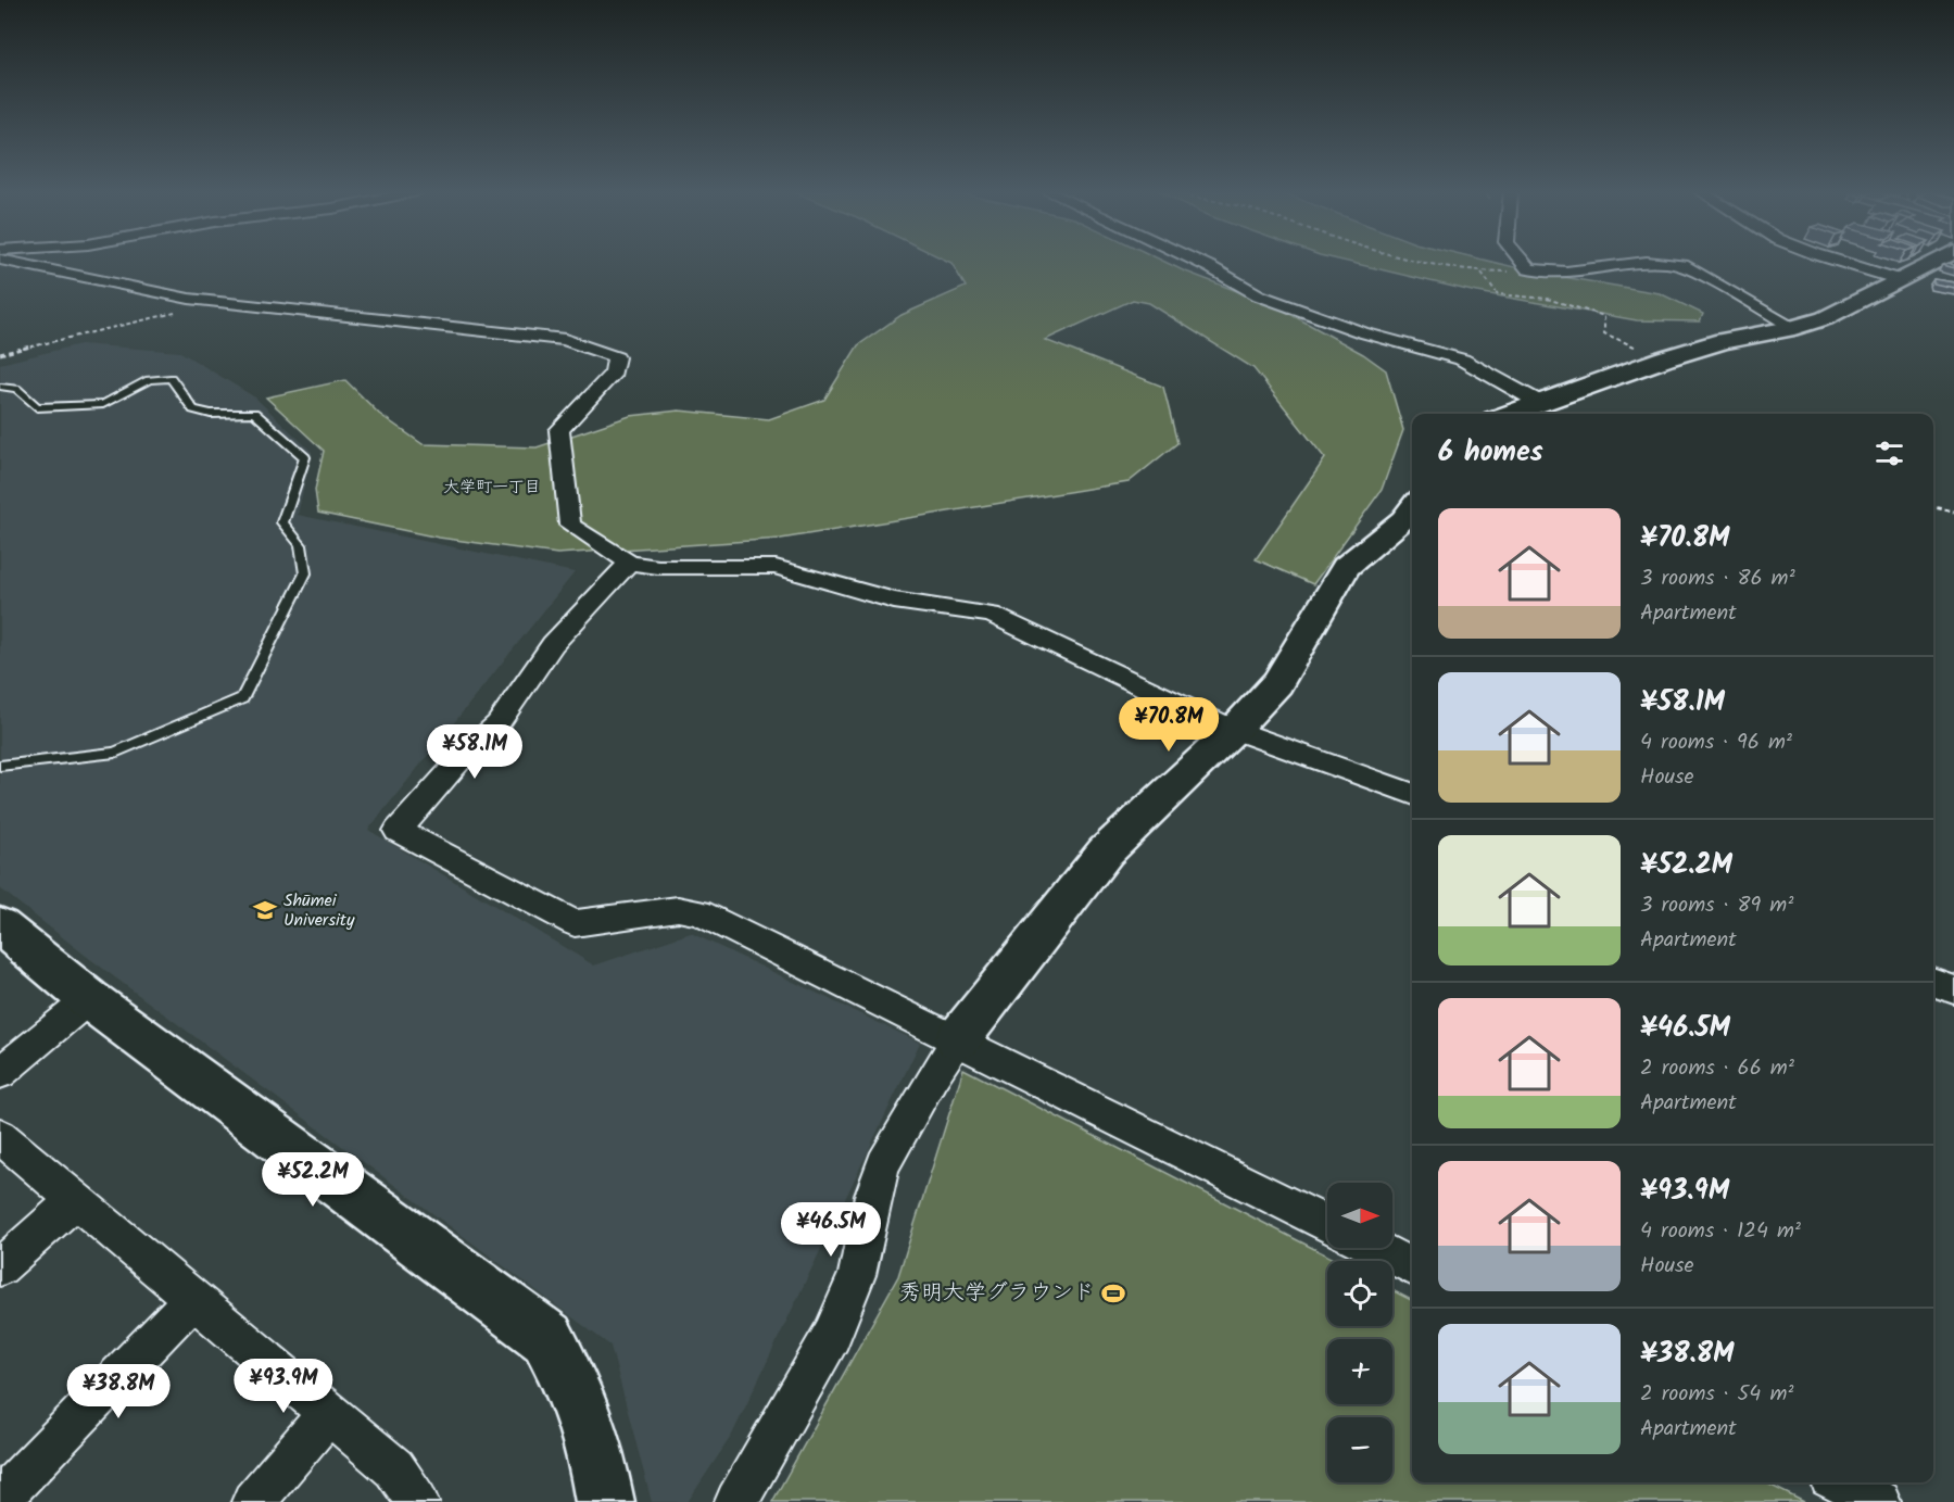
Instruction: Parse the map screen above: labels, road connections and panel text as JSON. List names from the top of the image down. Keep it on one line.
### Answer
{"districts":["大学町一丁目"],"places":{"school or university":["Shūmei University"],"sports":["秀明大学グラウンド"]},"north":"right","page":{"heading":"6 homes","list":[{"name":"¥70.8M","note":"3 rooms · 86 m² · Apartment"},{"name":"¥58.1M","note":"4 rooms · 96 m² · House"},{"name":"¥52.2M","note":"3 rooms · 89 m² · Apartment"},{"name":"¥46.5M","note":"2 rooms · 66 m² · Apartment"},{"name":"¥93.9M","note":"4 rooms · 124 m² · House"},{"name":"¥38.8M","note":"2 rooms · 54 m² · Apartment"}],"price":["¥70.8M","¥58.1M","¥52.2M","¥46.5M","¥93.9M","¥38.8M"],"map_buttons":["+","−"]}}
